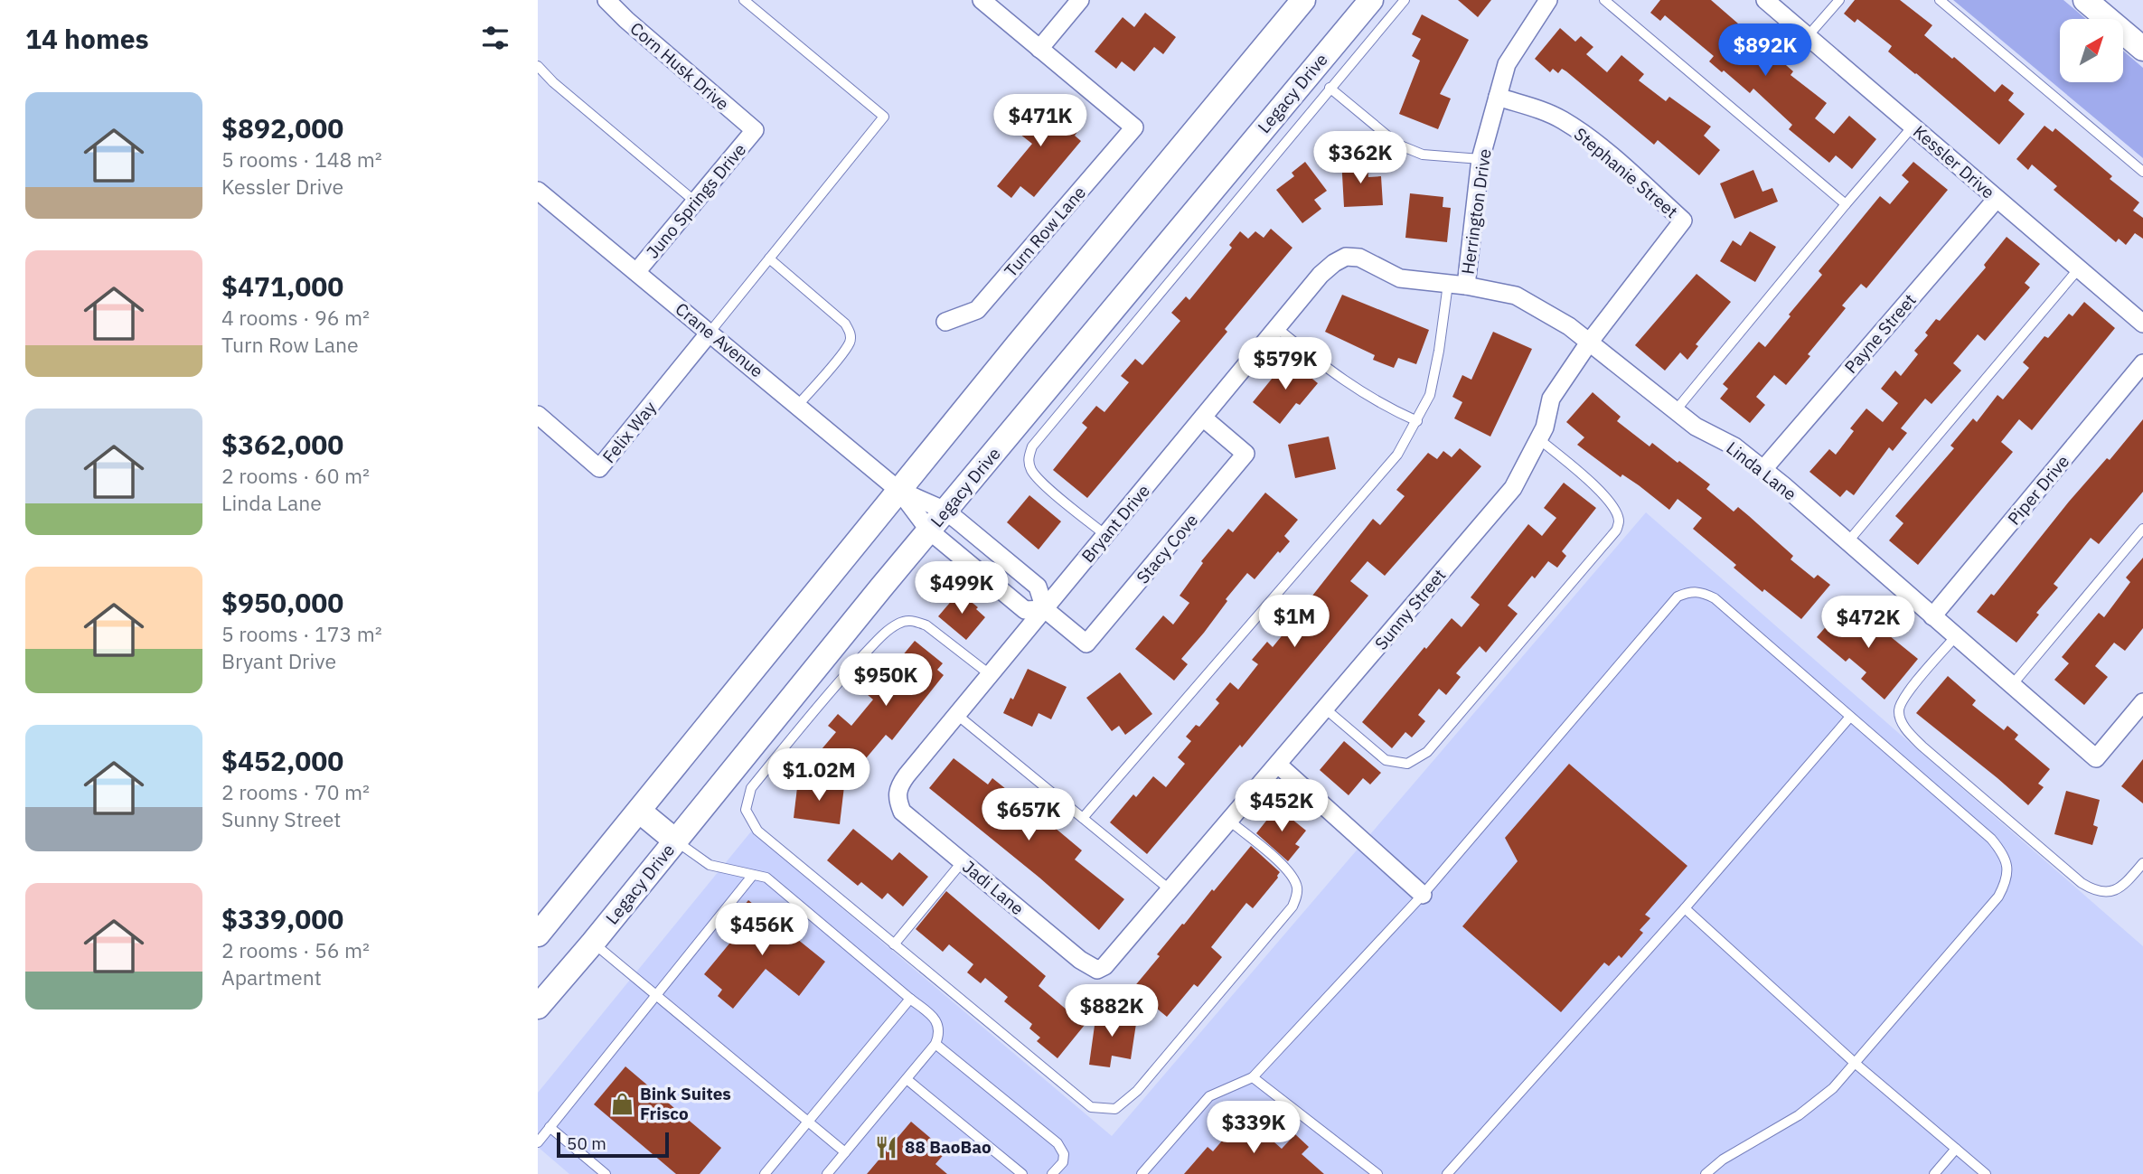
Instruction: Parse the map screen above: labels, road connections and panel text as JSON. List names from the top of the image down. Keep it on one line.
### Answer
{"streets":{"main road":["Legacy Drive"],"street":["Corn Husk Drive","Kessler Drive","Stephanie Street","Juno Springs Drive","Herrington Drive","Turn Row Lane","Payne Street","Crane Avenue","Felix Way","Linda Lane","Piper Drive","Bryant Drive","Stacy Cove","Sunny Street","Jadi Lane"]},"crossings":[["Corn Husk Drive","Juno Springs Drive"],["Legacy Drive","Crane Avenue"],["Kessler Drive","Payne Street"],["Stephanie Street","Herrington Drive"],["Stephanie Street","Sunny Street"],["Juno Springs Drive","Crane Avenue"],["Herrington Drive","Linda Lane"],["Payne Street","Linda Lane"],["Crane Avenue","Felix Way"],["Crane Avenue","Bryant Drive"],["Crane Avenue","Stacy Cove"],["Linda Lane","Piper Drive"],["Linda Lane","Bryant Drive"],["Linda Lane","Sunny Street"],["Bryant Drive","Stacy Cove"],["Bryant Drive","Jadi Lane"],["Sunny Street","Jadi Lane"]],"places":{"shop":["Bink Suites Frisco"],"restaurant":["88 BaoBao"]},"scale_bar":"50 m","north":"top right","page":{"heading":"14 homes","price":["$892K","$471K","$362K","$579K","$499K","$1M","$472K","$950K","$1.02M","$452K","$657K","$456K","$882K","$339K"],"list":[{"name":"$892,000","note":"5 rooms · 148 m² · Kessler Drive"},{"name":"$471,000","note":"4 rooms · 96 m² · Turn Row Lane"},{"name":"$362,000","note":"2 rooms · 60 m² · Linda Lane"},{"name":"$950,000","note":"5 rooms · 173 m² · Bryant Drive"},{"name":"$452,000","note":"2 rooms · 70 m² · Sunny Street"},{"name":"$339,000","note":"2 rooms · 56 m² · Apartment"}],"scale":"50 m"}}
